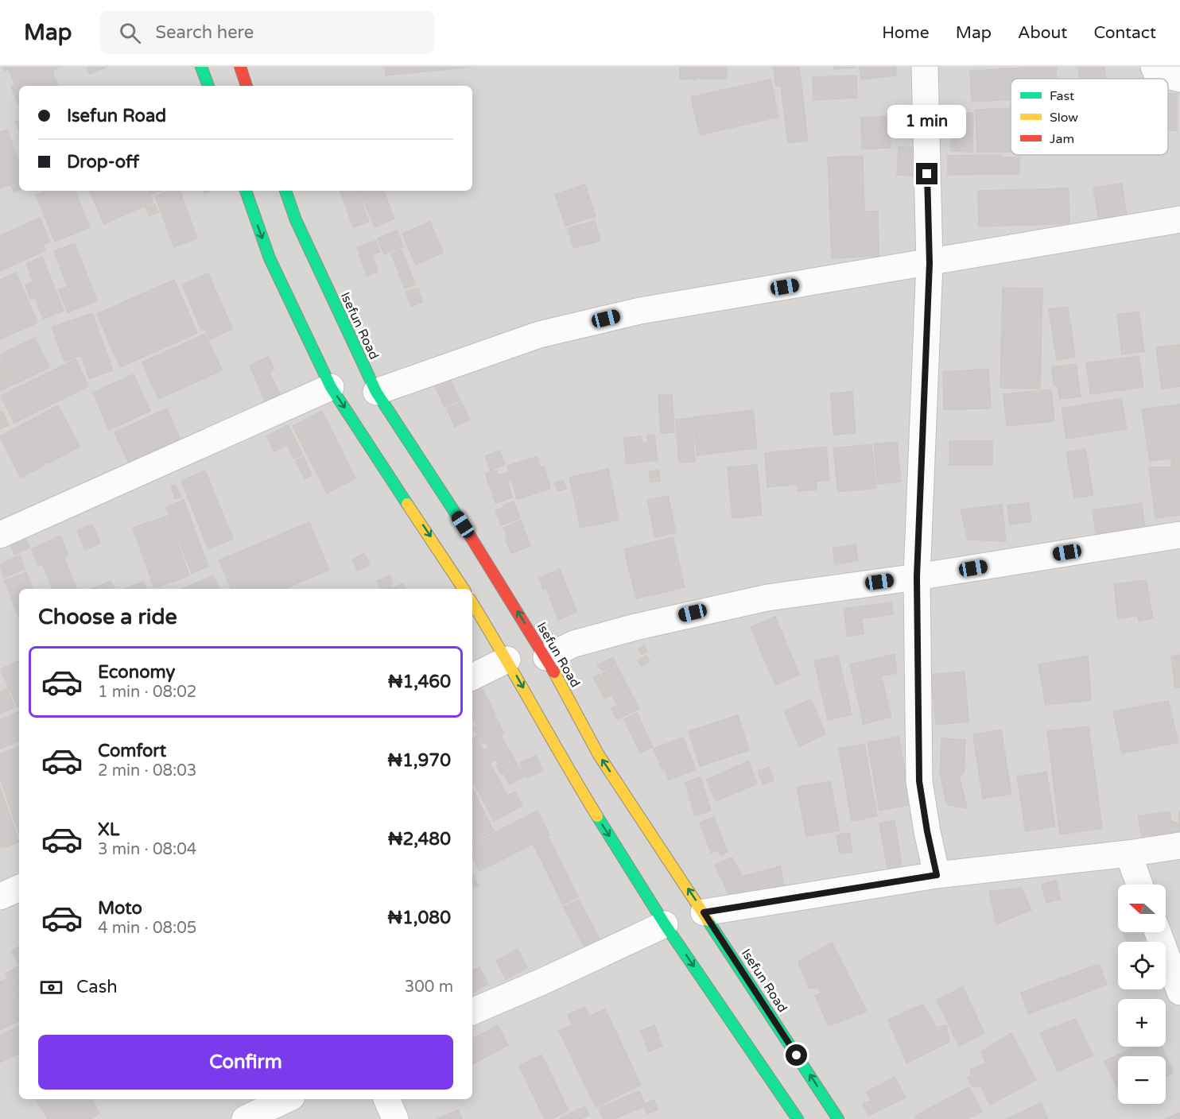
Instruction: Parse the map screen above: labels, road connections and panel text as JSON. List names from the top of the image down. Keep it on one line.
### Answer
{"streets":{"street":["Isefun Road"]},"legend":["Fast","Slow","Jam"],"north":"left","page":{"header":"Map","search":"Search here","nav":["Home","Map","About","Contact"],"banner":["Isefun Road","Drop-off"],"bubble":"1 min","heading":"Choose a ride","list":[{"name":"Economy","note":"1 min · 08:02","value":"₦1,460"},{"name":"Comfort","note":"2 min · 08:03","value":"₦1,970"},{"name":"XL","note":"3 min · 08:04","value":"₦2,480"},{"name":"Moto","note":"4 min · 08:05","value":"₦1,080"}],"map_buttons":["+","−"],"pay":["Cash","300 m"],"buttons":"Confirm"}}
